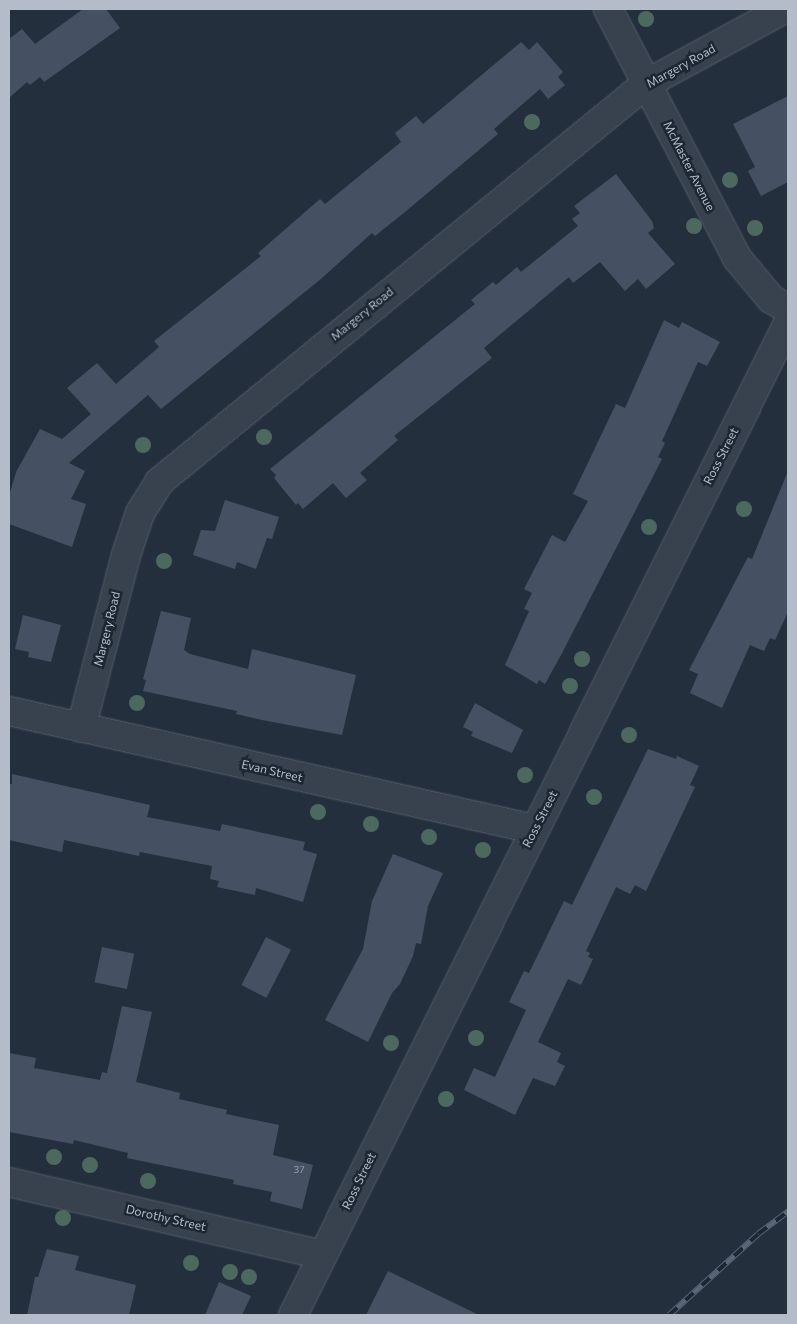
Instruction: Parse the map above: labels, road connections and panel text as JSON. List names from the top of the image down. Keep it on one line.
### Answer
{"streets":{"street":["Margery Road","McMaster Avenue","Ross Street","Evan Street","Dorothy Street"]},"crossings":[["Margery Road","McMaster Avenue"],["Margery Road","Evan Street"],["Ross Street","Evan Street"],["Ross Street","Dorothy Street"]],"house_numbers":["37"]}
